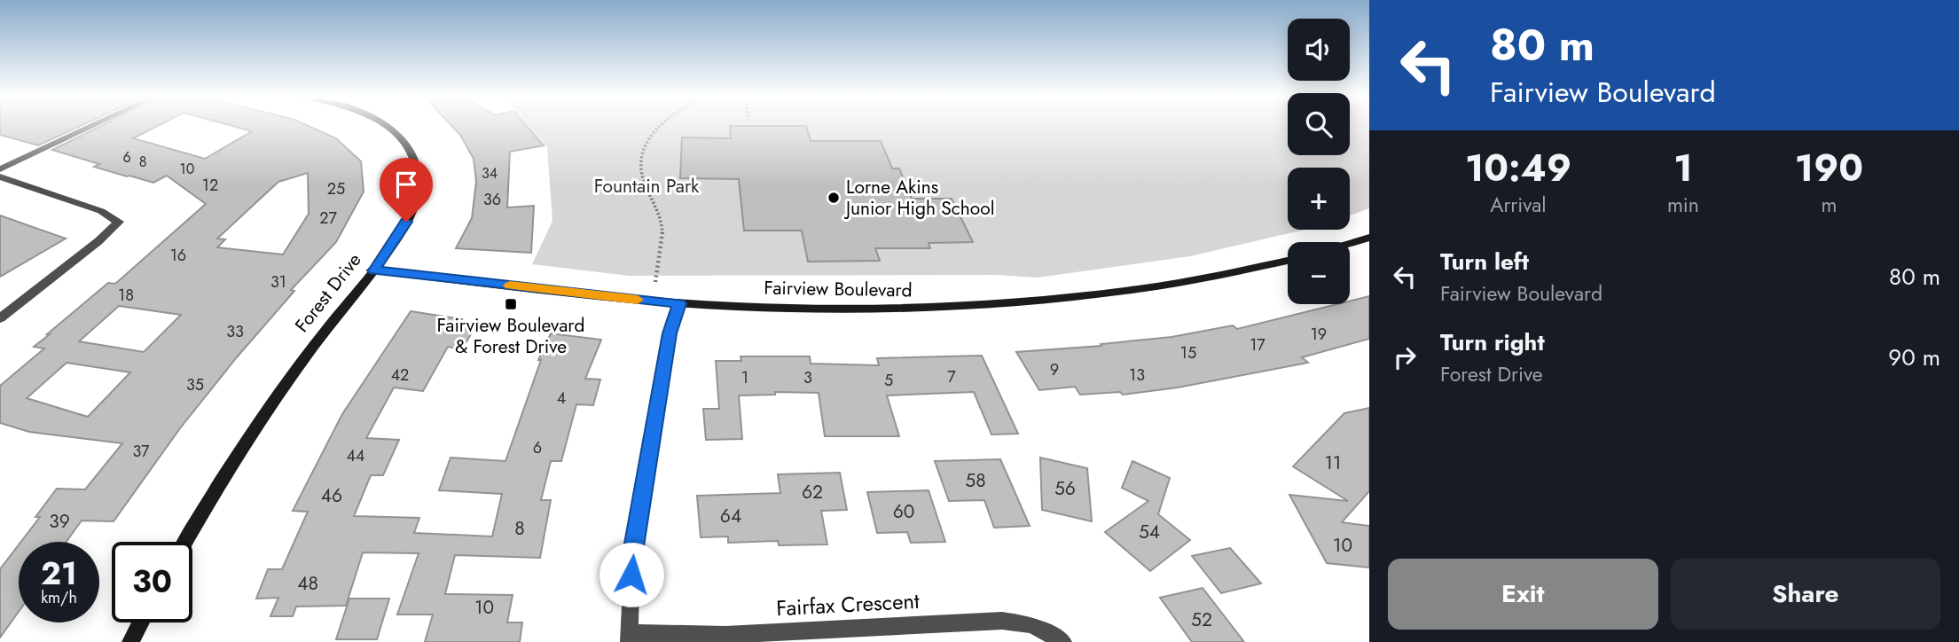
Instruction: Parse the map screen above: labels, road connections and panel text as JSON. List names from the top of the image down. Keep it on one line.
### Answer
{"streets":{"street":["Fairview Boulevard","Forest Drive","Fairfax Crescent"]},"crossings":[["Fairview Boulevard","Forest Drive"],["Fairview Boulevard","Fairfax Crescent"]],"parks":["Fountain Park"],"places":{"other":["Lorne Akins Junior High School"],"transit":["Fairview Boulevard & Forest Drive"]},"house_numbers":["6","8","10","34","12","25","36","27","16","31","18","33","19","17","15","9","42","13","7","1","3","5","35","4","6","37","44","11","58","56","62","46","60","64","39","8","54","10","48","10","52"],"page":{"turn":["80 m","Fairview Boulevard"],"map_buttons":["+","−"],"eta":["10:49","Arrival","1","min","190","m"],"list":[{"name":"Turn left","note":"Fairview Boulevard","value":"80 m"},{"name":"Turn right","note":"Forest Drive","value":"90 m"}],"speed":"21 km/h","limit":"30","buttons":["Exit","Share"]}}
